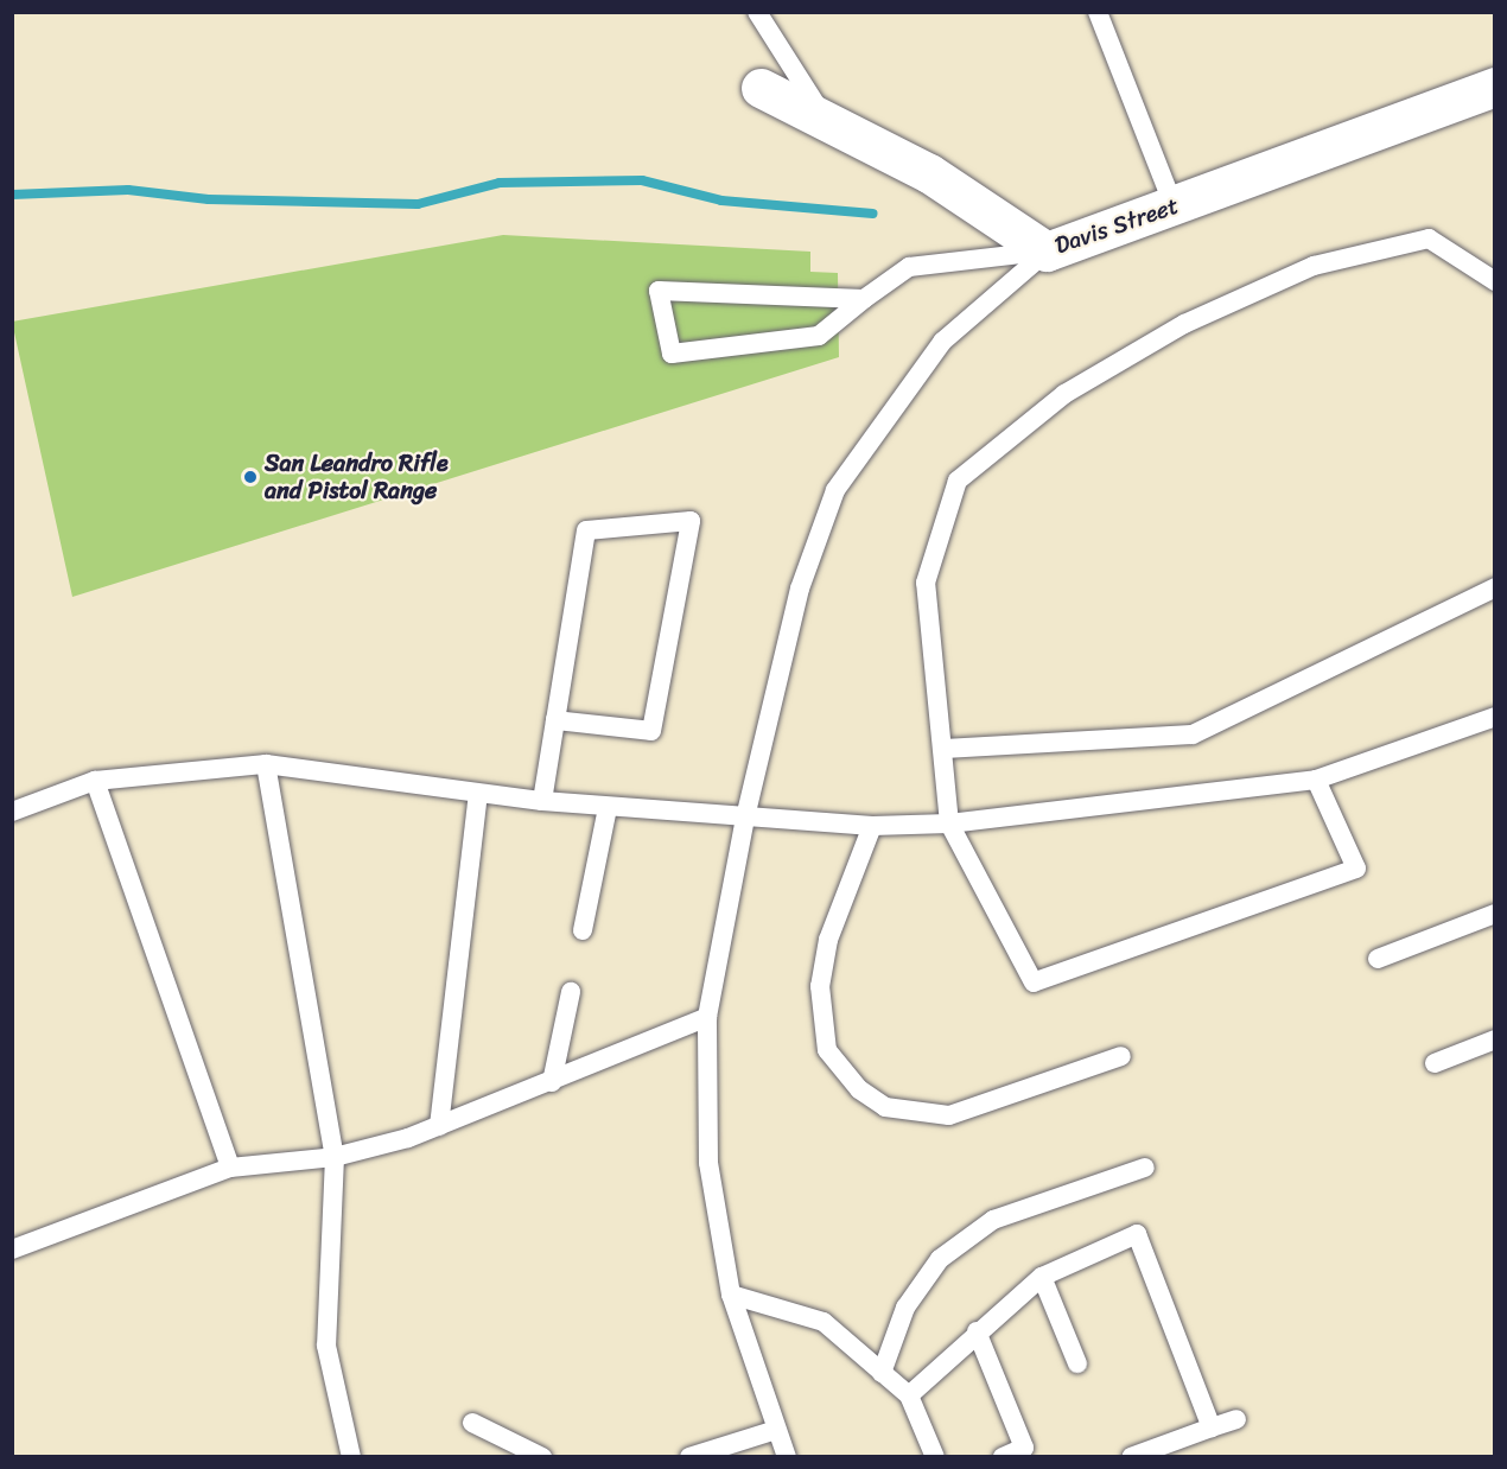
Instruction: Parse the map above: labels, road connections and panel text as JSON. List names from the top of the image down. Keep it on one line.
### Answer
{"streets":{"street":["Davis Street"]},"places":["San Leandro Rifle and Pistol Range"]}
